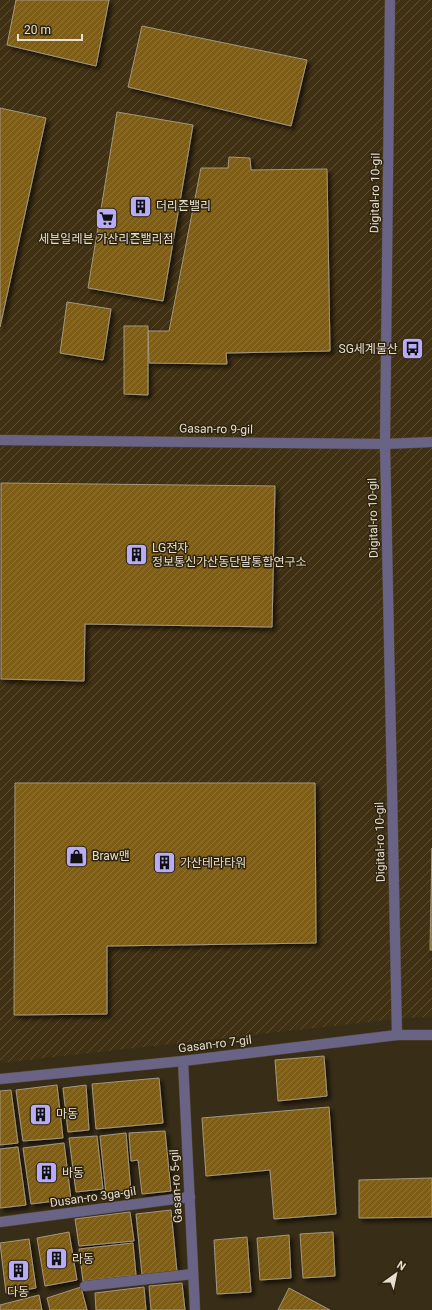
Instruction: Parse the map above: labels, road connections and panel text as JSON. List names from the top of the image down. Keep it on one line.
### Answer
{"streets":{"street":["Digital-ro 10-gil","Gasan-ro 9-gil","Gasan-ro 7-gil","Gasan-ro 5-gil","Dusan-ro 3ga-gil"]},"crossings":[["Digital-ro 10-gil","Gasan-ro 9-gil"],["Digital-ro 10-gil","Gasan-ro 7-gil"],["Gasan-ro 7-gil","Gasan-ro 5-gil"],["Gasan-ro 5-gil","Dusan-ro 3ga-gil"]],"places":{"building":["더리즌밸리","LG전자 정보통신가산동단말통합연구소","가산테라타워","마동","바동","라동","다동"],"supermarket":["세븐일레븐 가산리즌밸리점"],"bus stop":["SG세계물산"],"shop":["Braw맨"]},"scale_bar":"20 m","north":"top right"}
